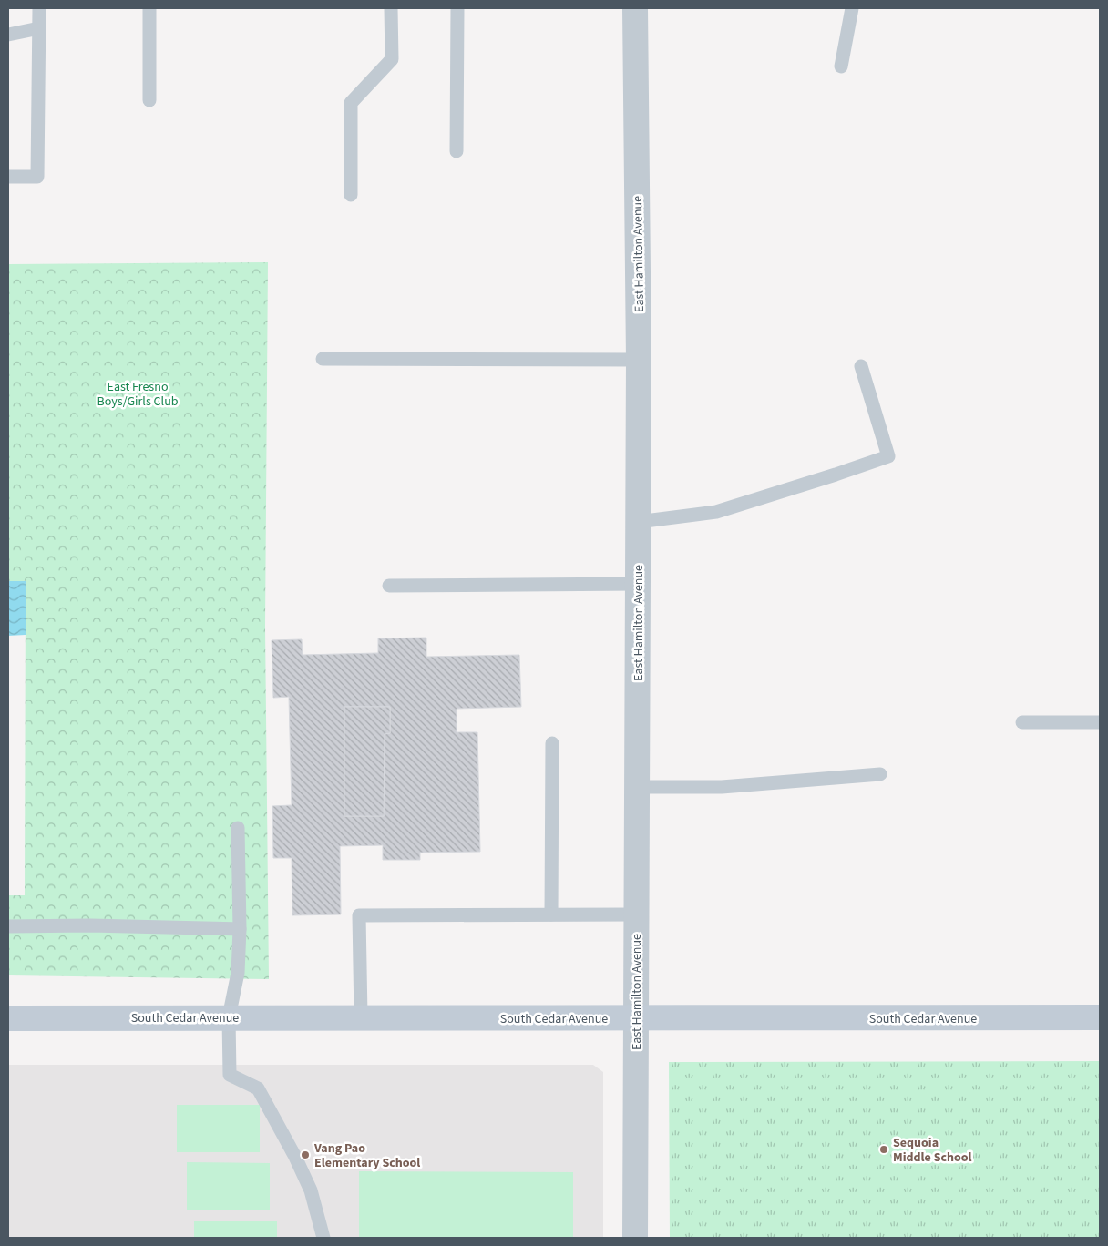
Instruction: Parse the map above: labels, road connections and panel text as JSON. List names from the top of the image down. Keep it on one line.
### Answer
{"streets":{"main road":["South Cedar Avenue"],"street":["East Hamilton Avenue"]},"crossings":[["East Hamilton Avenue","South Cedar Avenue"]],"parks":["East Fresno Boys/Girls Club"],"places":["Sequoia Middle School","Vang Pao Elementary School"]}
